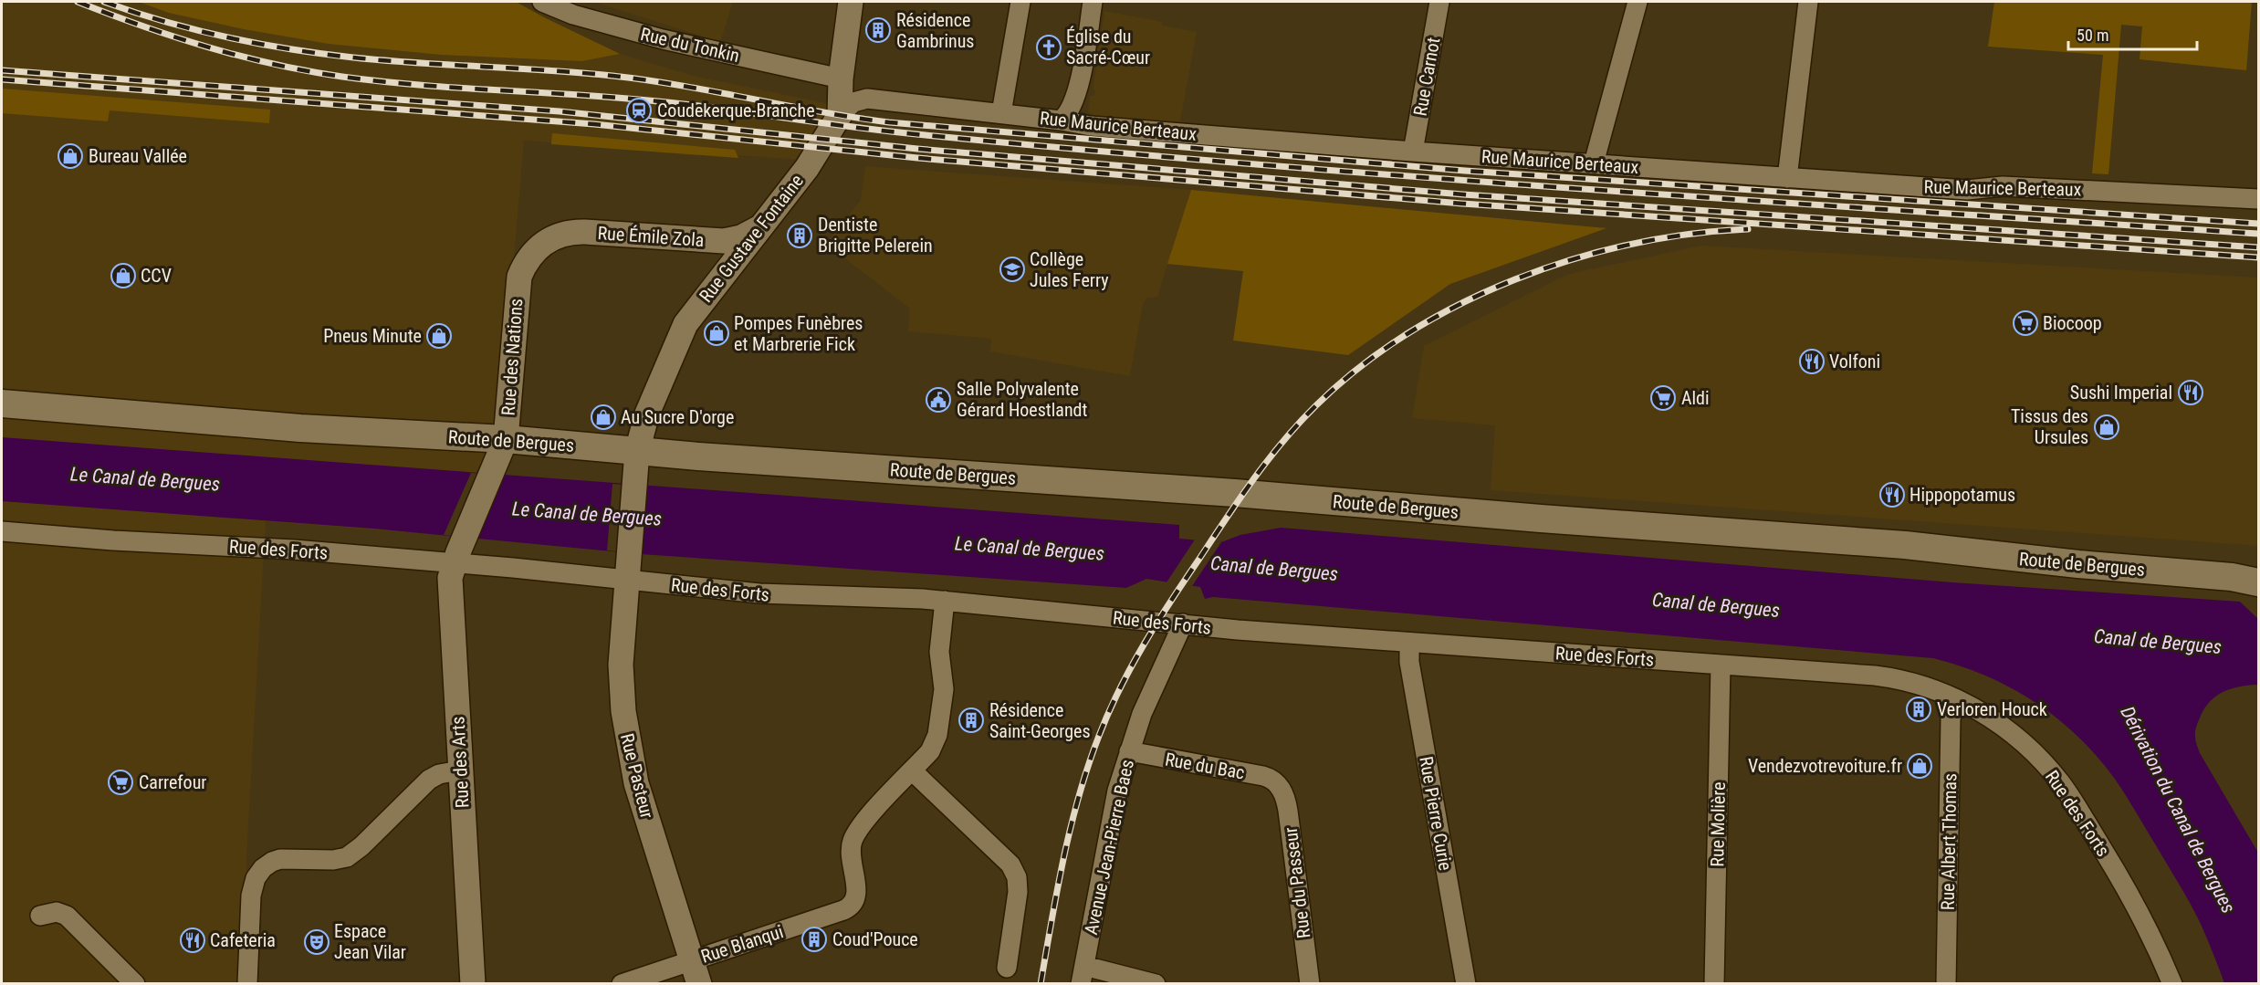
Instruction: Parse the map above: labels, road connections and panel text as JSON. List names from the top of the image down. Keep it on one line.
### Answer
{"streets":{"main road":["Route de Bergues"],"street":["Rue du Tonkin","Rue Carnot","Rue Maurice Berteaux","Rue Émile Zola","Rue Gustave Fontaine","Rue des Nations","Rue des Forts","Rue des Arts","Rue du Bac","Rue Pasteur","Rue Pierre Curie","Rue Molière","Rue Albert Thomas","Avenue Jean-Pierre Baes","Rue du Passeur","Rue Blanqui"]},"crossings":[["Rue du Tonkin","Rue Maurice Berteaux"],["Rue Carnot","Rue Maurice Berteaux"],["Rue Émile Zola","Rue Gustave Fontaine"],["Rue Émile Zola","Rue des Nations"],["Rue Gustave Fontaine","Route de Bergues"],["Rue Gustave Fontaine","Rue des Forts"],["Rue Gustave Fontaine","Rue Pasteur"],["Rue des Nations","Route de Bergues"],["Rue des Nations","Rue des Forts"],["Rue des Nations","Rue des Arts"],["Rue des Forts","Rue des Arts"],["Rue des Forts","Rue Pasteur"],["Rue des Forts","Rue Pierre Curie"],["Rue des Forts","Rue Molière"],["Rue des Forts","Rue Albert Thomas"],["Rue des Forts","Avenue Jean-Pierre Baes"],["Rue du Bac","Avenue Jean-Pierre Baes"],["Rue du Bac","Rue du Passeur"],["Rue Pasteur","Rue Blanqui"]],"water":["Le Canal de Bergues","Canal de Bergues","Dérivation du Canal de Bergues"],"places":{"building":["Résidence Gambrinus","Dentiste Brigitte Pelerein","Verloren Houck","Résidence Saint-Georges","Coud'Pouce"],"church":["Église du Sacré-Cœur"],"station":["Coudekerque-Branche"],"shop":["Bureau Vallée","CCV","Pompes Funèbres et Marbrerie Fick","Pneus Minute","Au Sucre D'orge","Tissus des Ursules","Vendezvotrevoiture.fr"],"school or university":["Collège Jules Ferry"],"supermarket":["Biocoop","Aldi","Carrefour"],"restaurant":["Volfoni","Sushi Imperial","Hippopotamus","Cafeteria"],"public building":["Salle Polyvalente Gérard Hoestlandt"],"theatre":["Espace Jean Vilar"]},"scale_bar":"50 m"}
